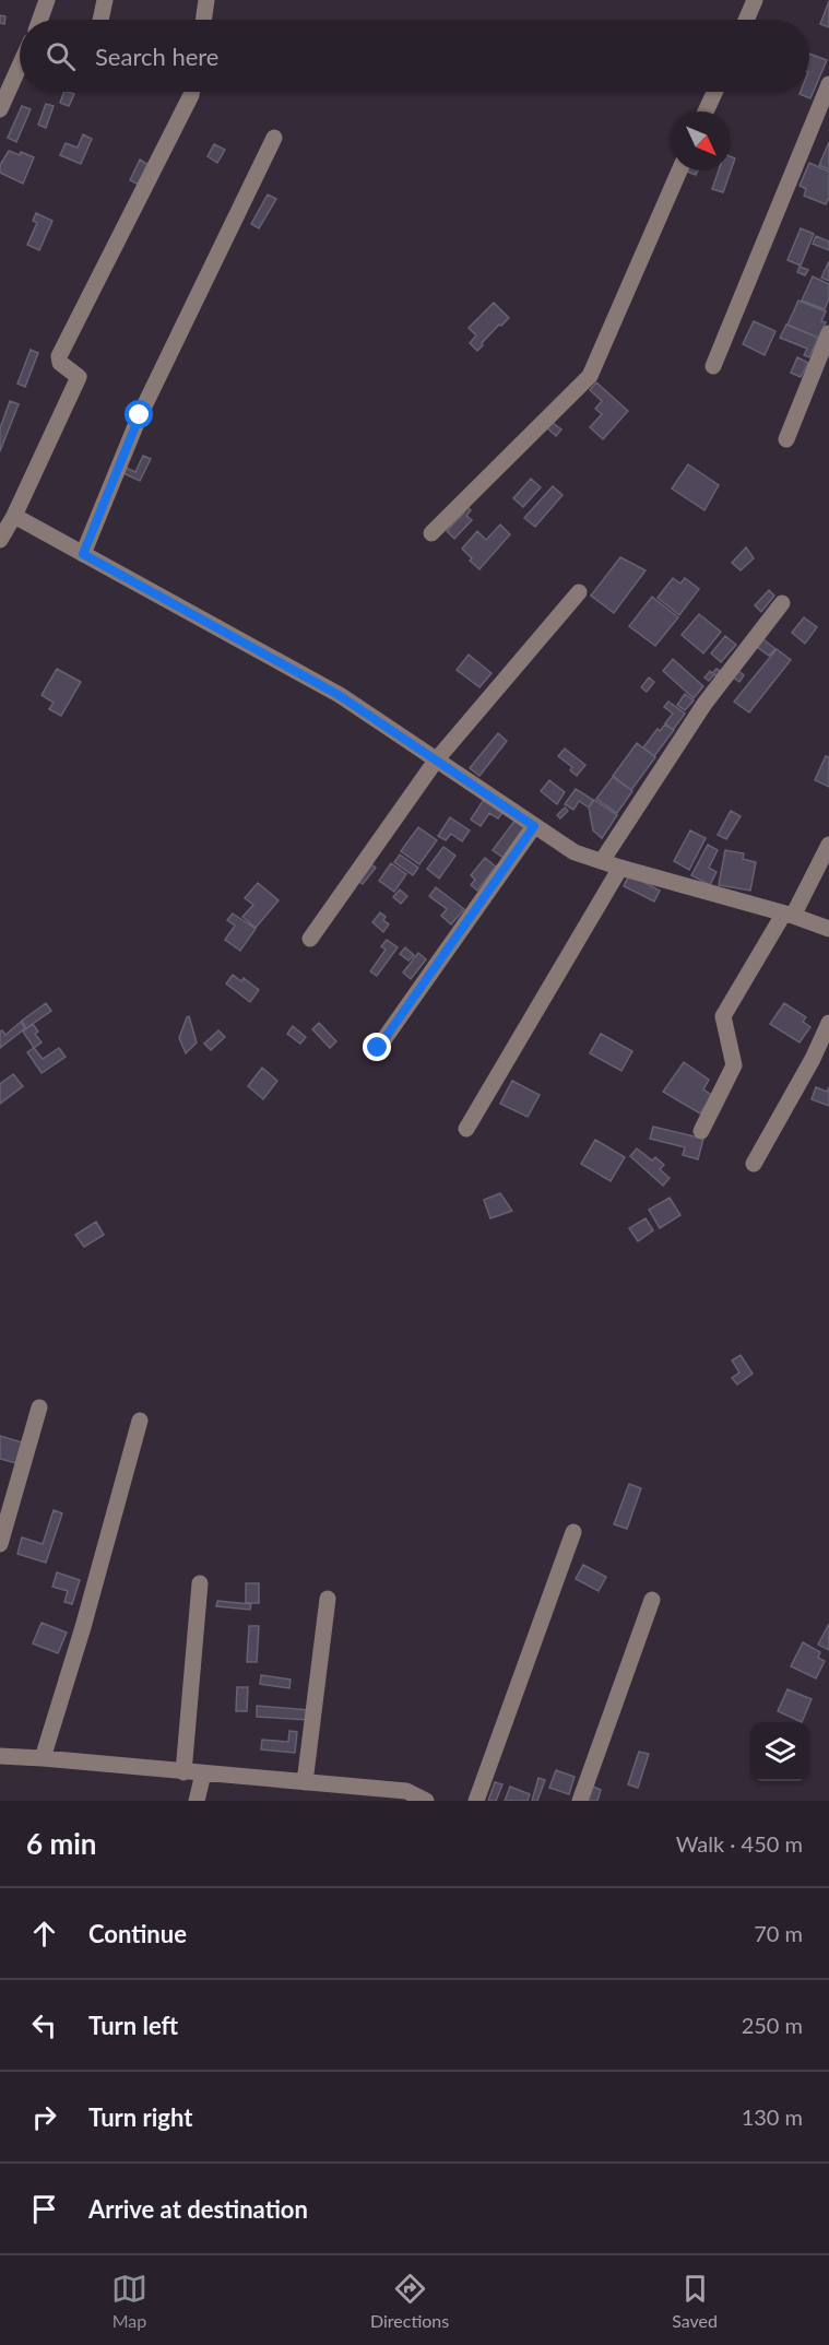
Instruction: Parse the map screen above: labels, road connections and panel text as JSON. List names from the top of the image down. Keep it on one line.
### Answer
{"north":"bottom right","page":{"search":"Search here","heading":["6 min","Walk · 450 m"],"list":[["Continue","70 m"],["Turn left","250 m"],["Turn right","130 m"],"Arrive at destination"],"nav":["Map","Directions","Saved"]}}
